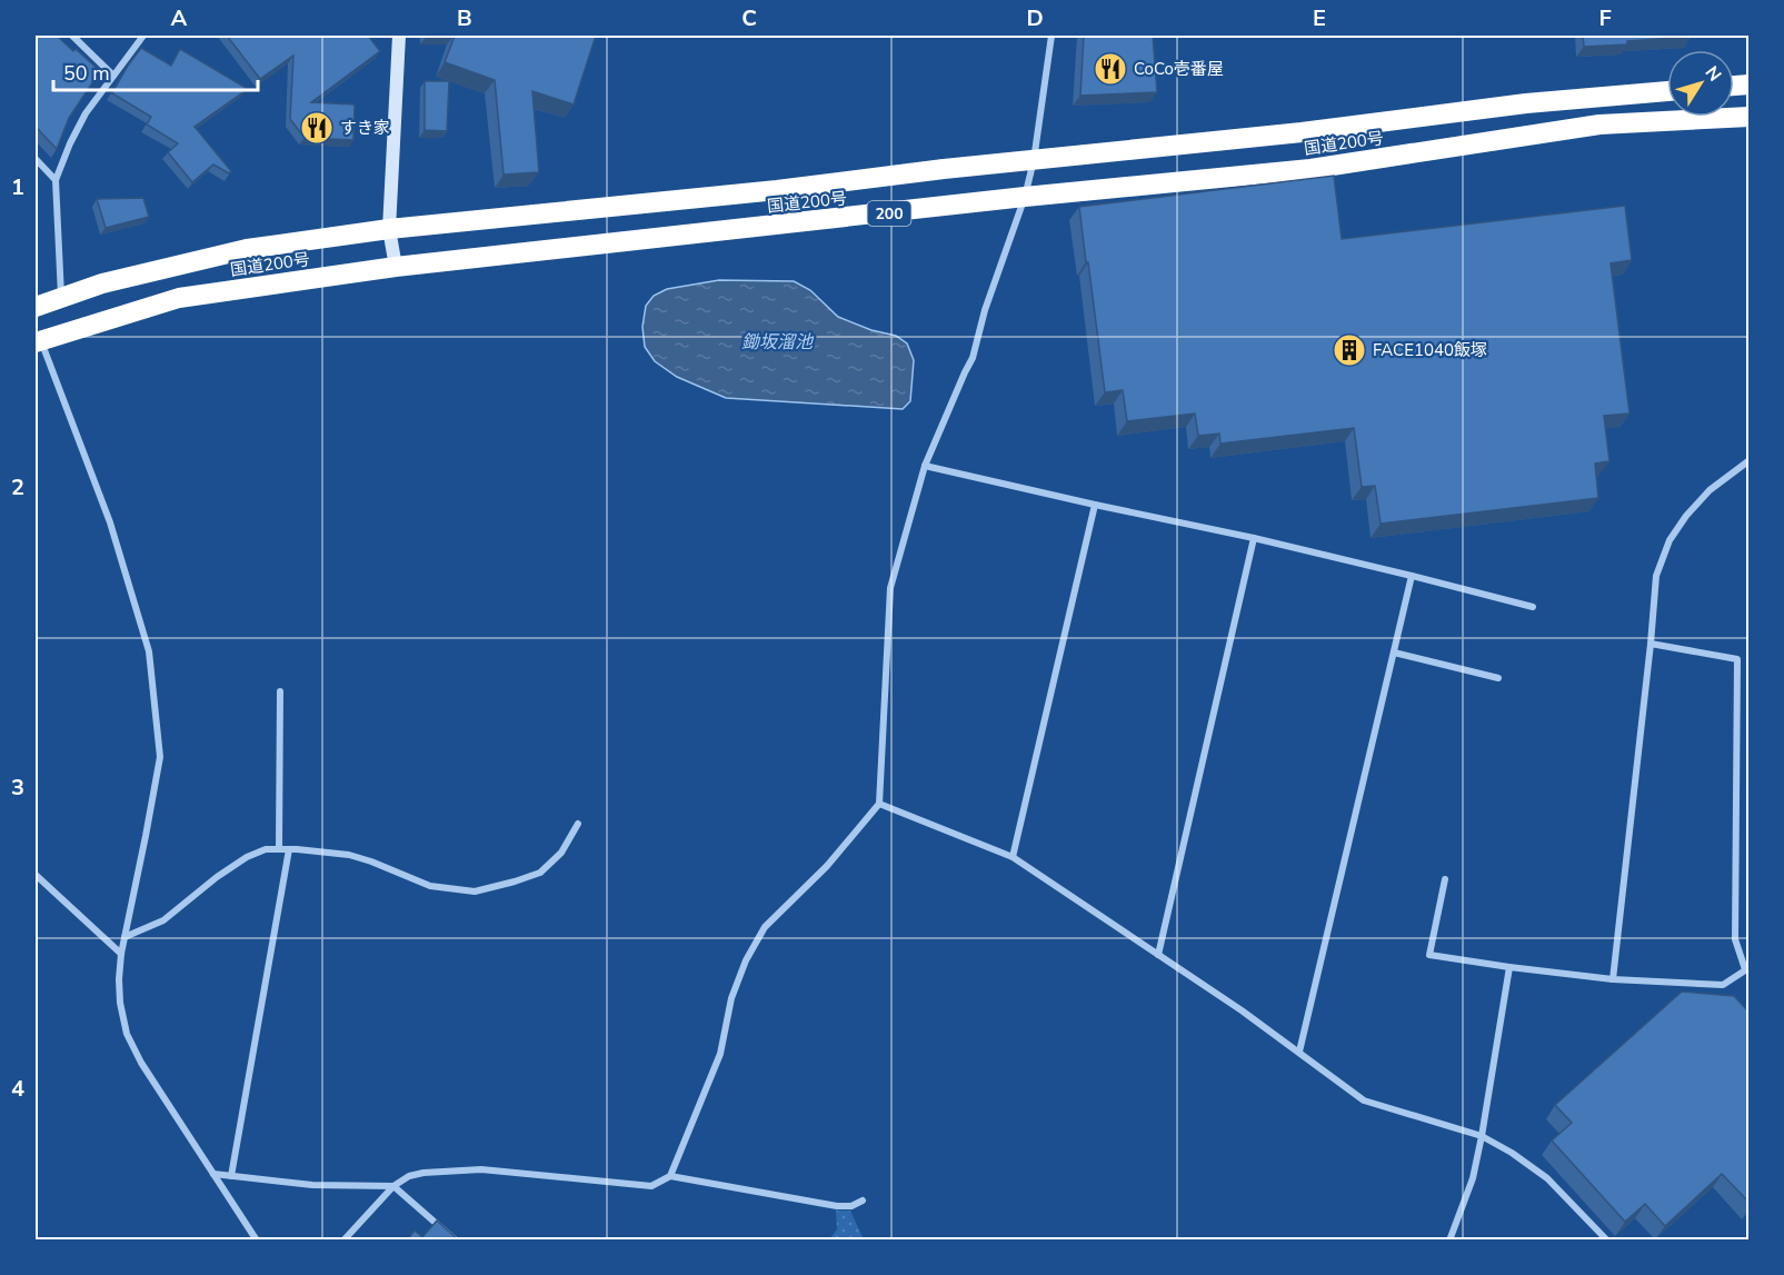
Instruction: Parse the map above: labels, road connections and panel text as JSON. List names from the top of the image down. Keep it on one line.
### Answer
{"streets":{"highway":["国道200号","200"]},"water":["鋤坂溜池"],"places":{"restaurant":["CoCo壱番屋","すき家"],"building":["FACE1040飯塚"]},"scale_bar":"50 m","north":"top right","grid":{"columns":["A","B","C","D","E","F"],"rows":["1","2","3","4"]}}
